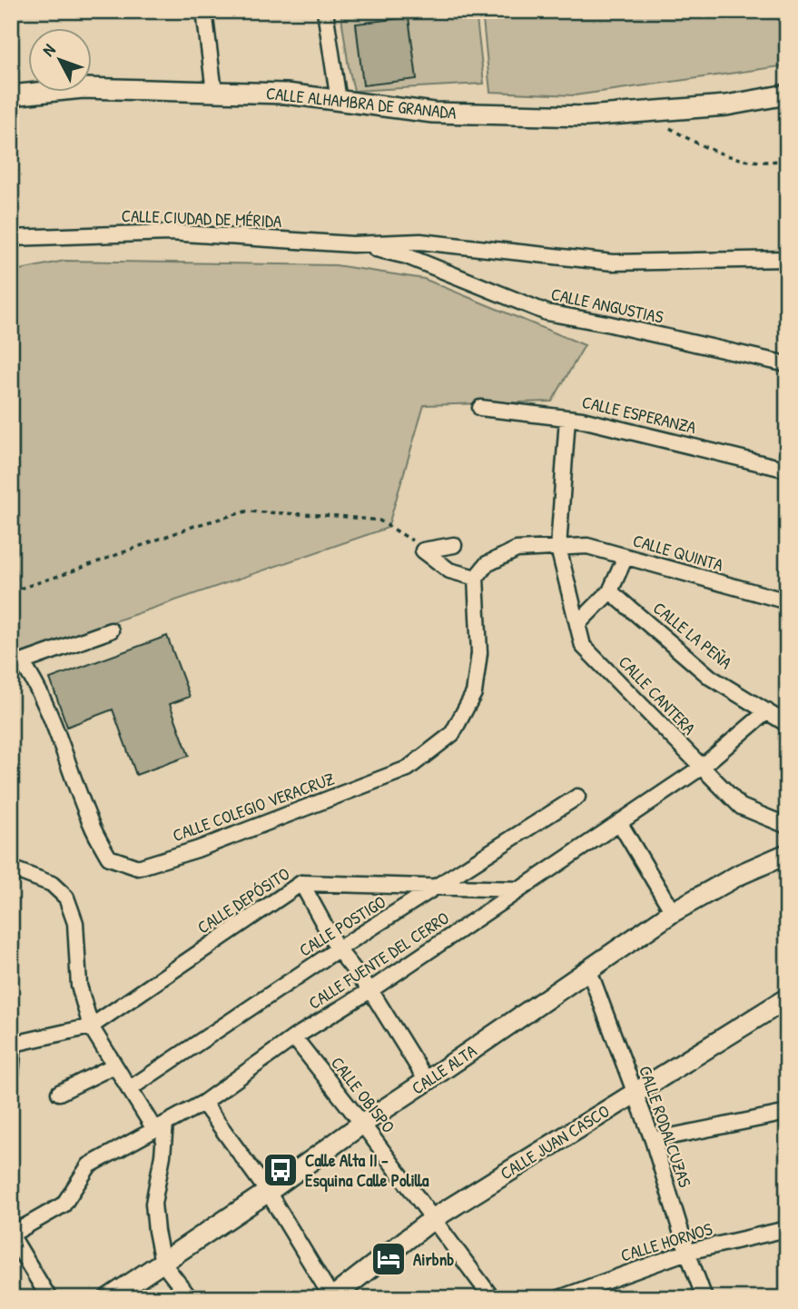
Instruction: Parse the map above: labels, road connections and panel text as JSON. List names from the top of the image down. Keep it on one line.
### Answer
{"streets":{"street":["CALLE ALHAMBRA DE GRANADA","CALLE CIUDAD DE MÉRIDA","CALLE ANGUSTIAS","CALLE ESPERANZA","CALLE QUINTA","CALLE LA PEÑA","CALLE CANTERA","CALLE COLEGIO VERACRUZ","CALLE DEPÓSITO","CALLE POSTIGO","CALLE FUENTE DEL CERRO","CALLE ALTA","CALLE OBISPO","CALLE RODALCUZAS","CALLE JUAN CASCO","CALLE HORNOS"]},"crossings":[["CALLE CIUDAD DE MÉRIDA","CALLE ANGUSTIAS"],["CALLE ESPERANZA","CALLE CANTERA"],["CALLE QUINTA","CALLE CANTERA"],["CALLE LA PEÑA","CALLE FUENTE DEL CERRO"],["CALLE CANTERA","CALLE FUENTE DEL CERRO"],["CALLE DEPÓSITO","CALLE POSTIGO"],["CALLE DEPÓSITO","CALLE FUENTE DEL CERRO"],["CALLE FUENTE DEL CERRO","CALLE OBISPO"],["CALLE ALTA","CALLE OBISPO"],["CALLE ALTA","CALLE RODALCUZAS"],["CALLE OBISPO","CALLE JUAN CASCO"],["CALLE RODALCUZAS","CALLE JUAN CASCO"],["CALLE RODALCUZAS","CALLE HORNOS"]],"places":{"bus stop":["Calle Alta II - Esquina Calle Polilla"],"hotel":["Airbnb"]},"north":"top left"}
